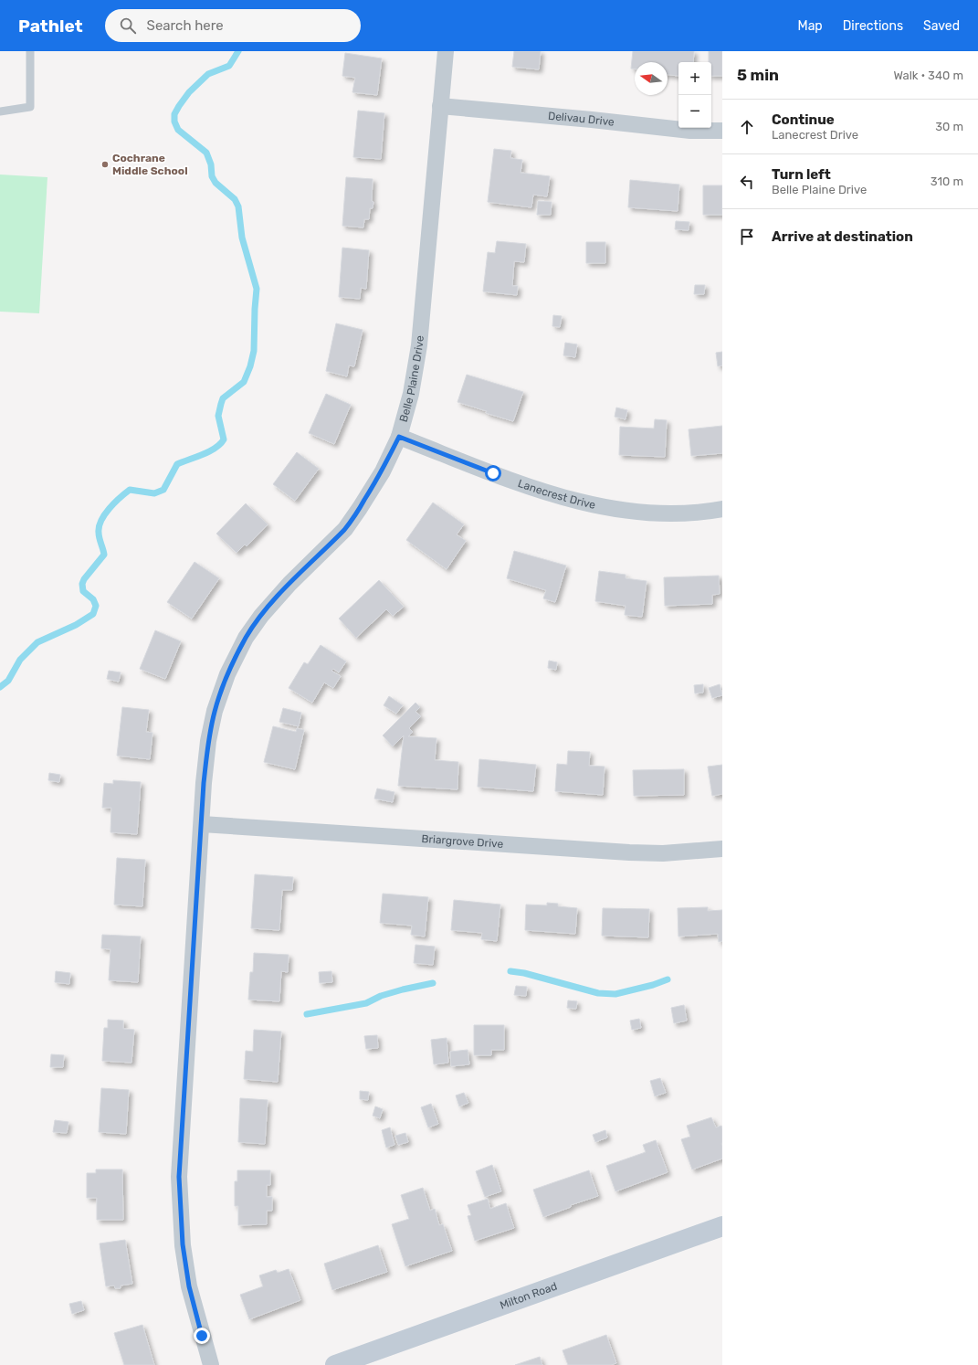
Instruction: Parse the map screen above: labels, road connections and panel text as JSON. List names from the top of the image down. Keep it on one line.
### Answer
{"streets":{"street":["Delivau Drive","Belle Plaine Drive","Lanecrest Drive","Briargrove Drive","Milton Road"]},"crossings":[["Delivau Drive","Belle Plaine Drive"],["Belle Plaine Drive","Lanecrest Drive"],["Belle Plaine Drive","Briargrove Drive"]],"places":["Cochrane Middle School"],"north":"left","page":{"header":"Pathlet","search":"Search here","nav":["Map","Directions","Saved"],"heading":["5 min","Walk · 340 m"],"map_buttons":["+","−"],"list":[["Continue","Lanecrest Drive","30 m"],["Turn left","Belle Plaine Drive","310 m"],"Arrive at destination"]}}
